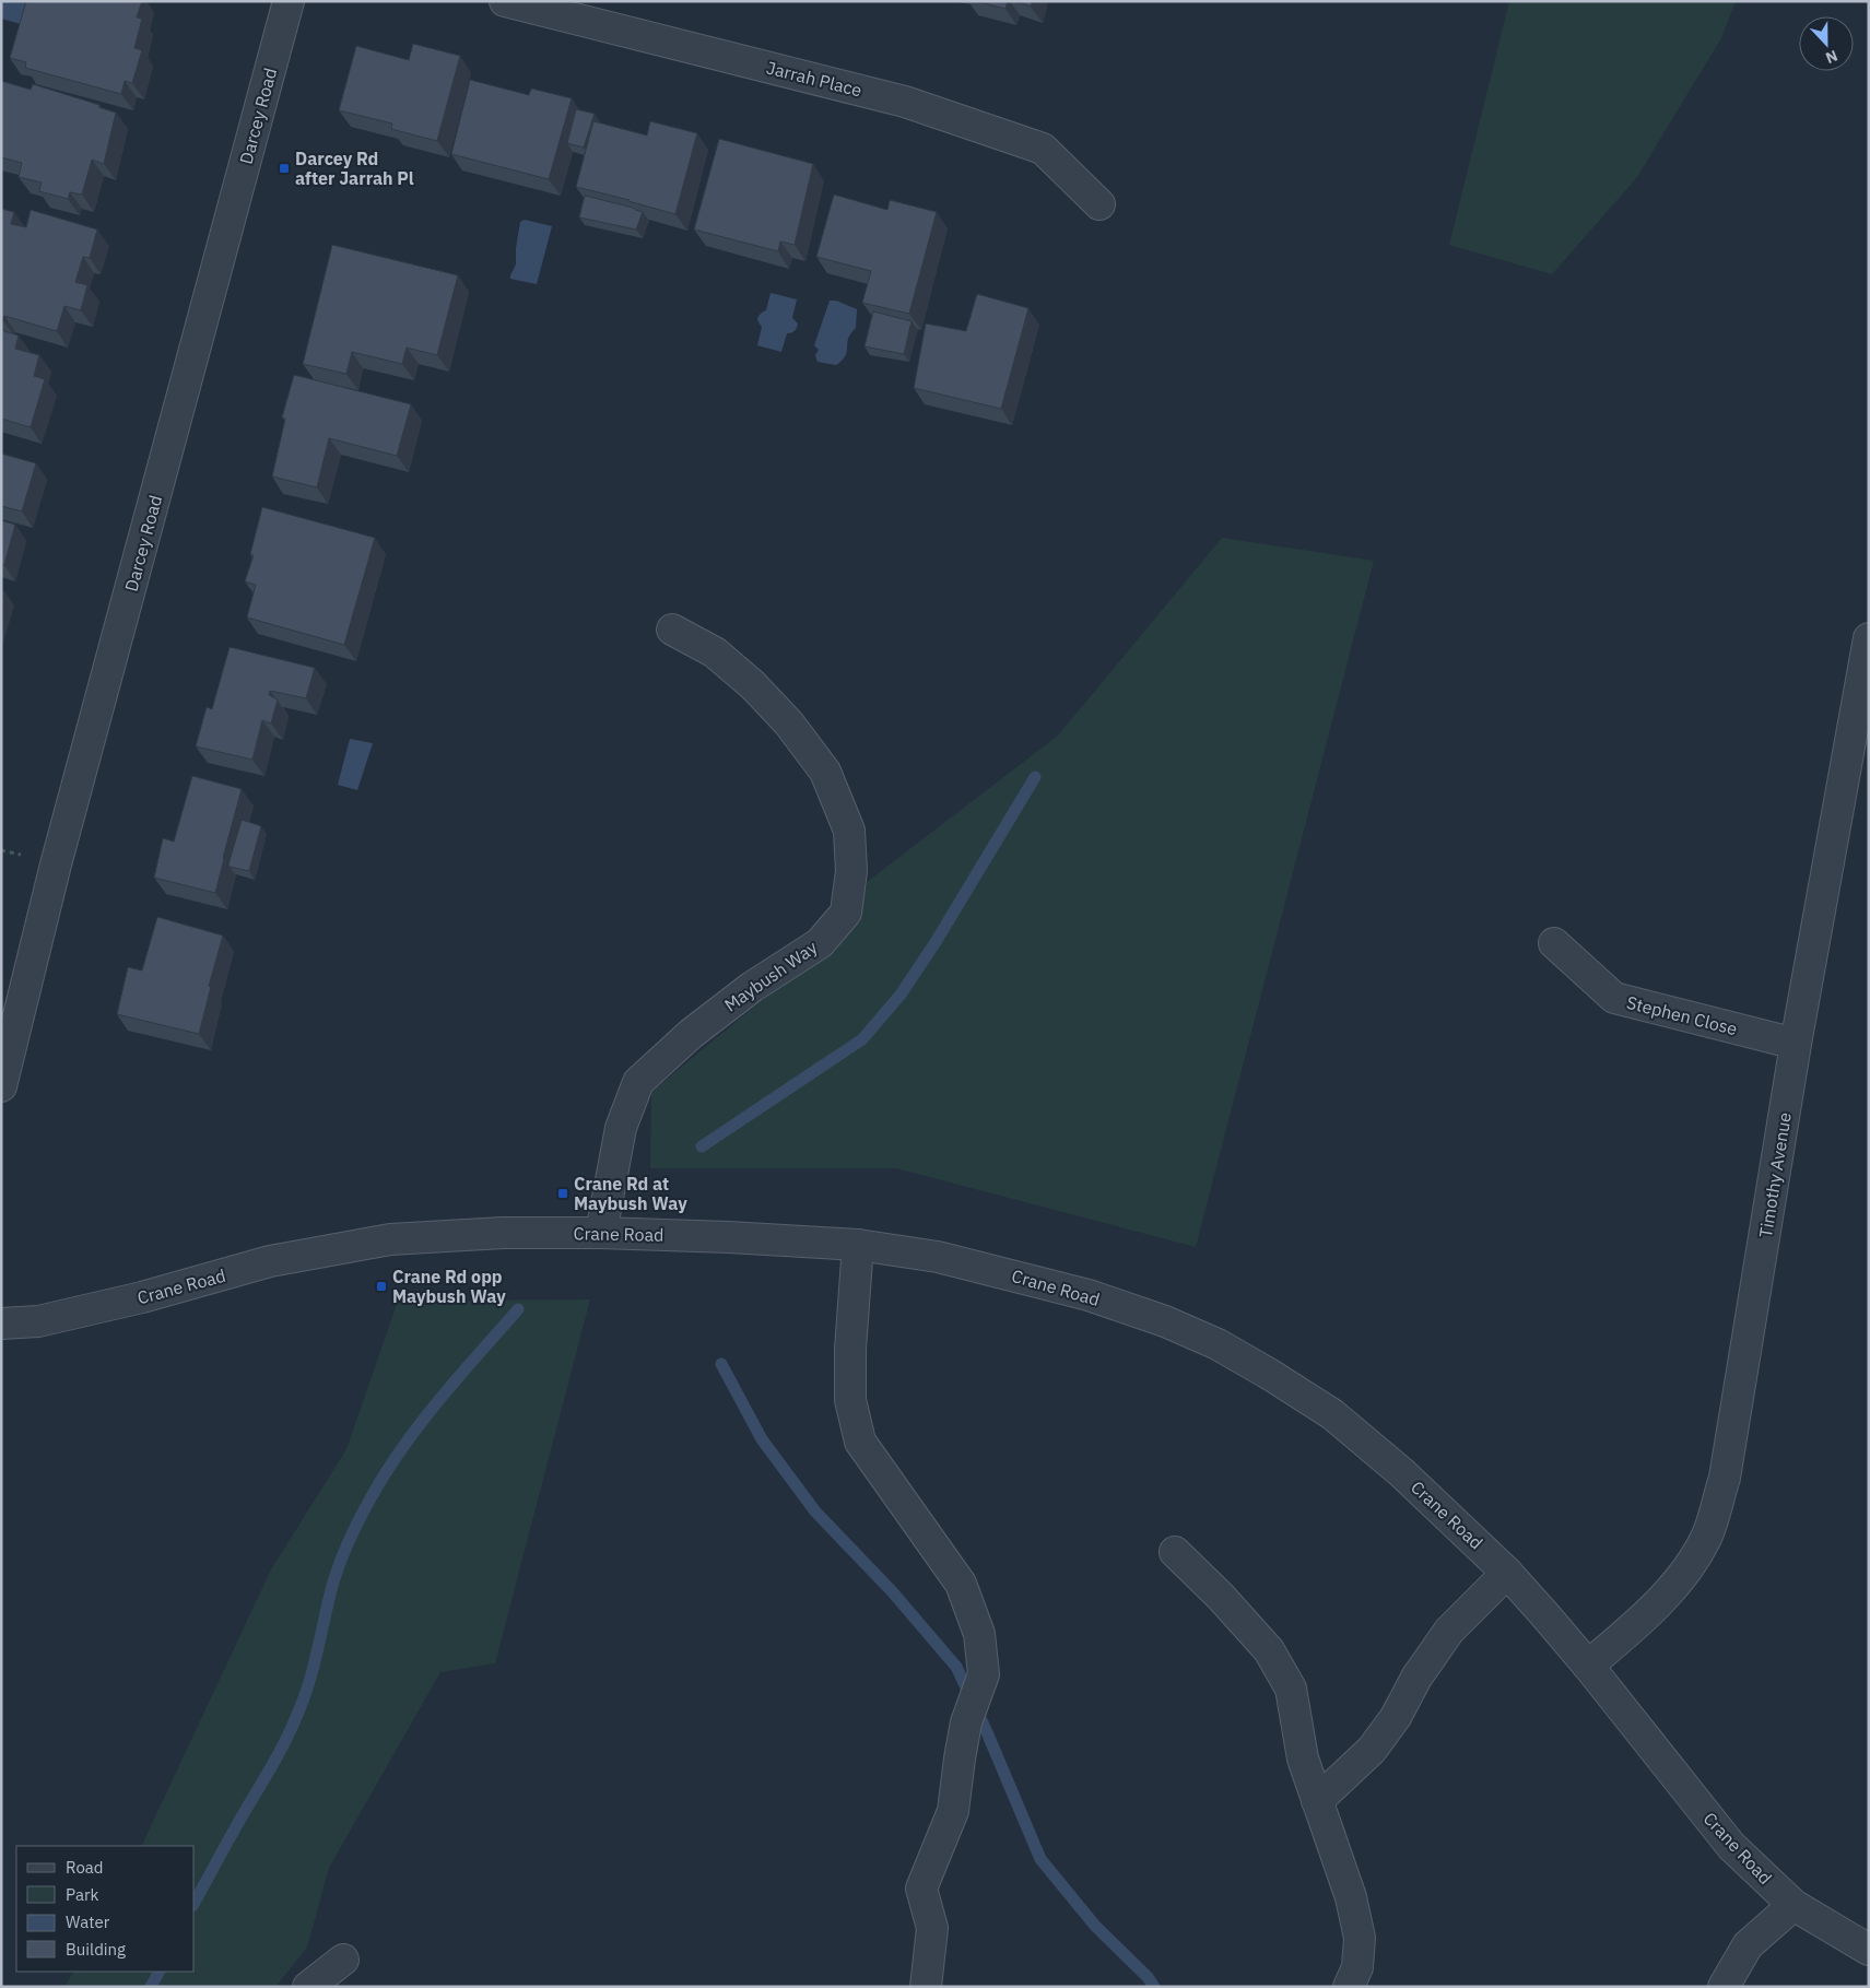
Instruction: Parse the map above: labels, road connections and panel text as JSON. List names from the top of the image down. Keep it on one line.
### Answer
{"streets":{"street":["Jarrah Place","Darcey Road","Maybush Way","Stephen Close","Timothy Avenue","Crane Road"]},"crossings":[["Maybush Way","Crane Road"],["Stephen Close","Timothy Avenue"],["Timothy Avenue","Crane Road"]],"places":{"transit":["Darcey Rd after Jarrah Pl","Crane Rd at Maybush Way","Crane Rd opp Maybush Way"]},"legend":["Road","Park","Water","Building"],"north":"bottom"}
